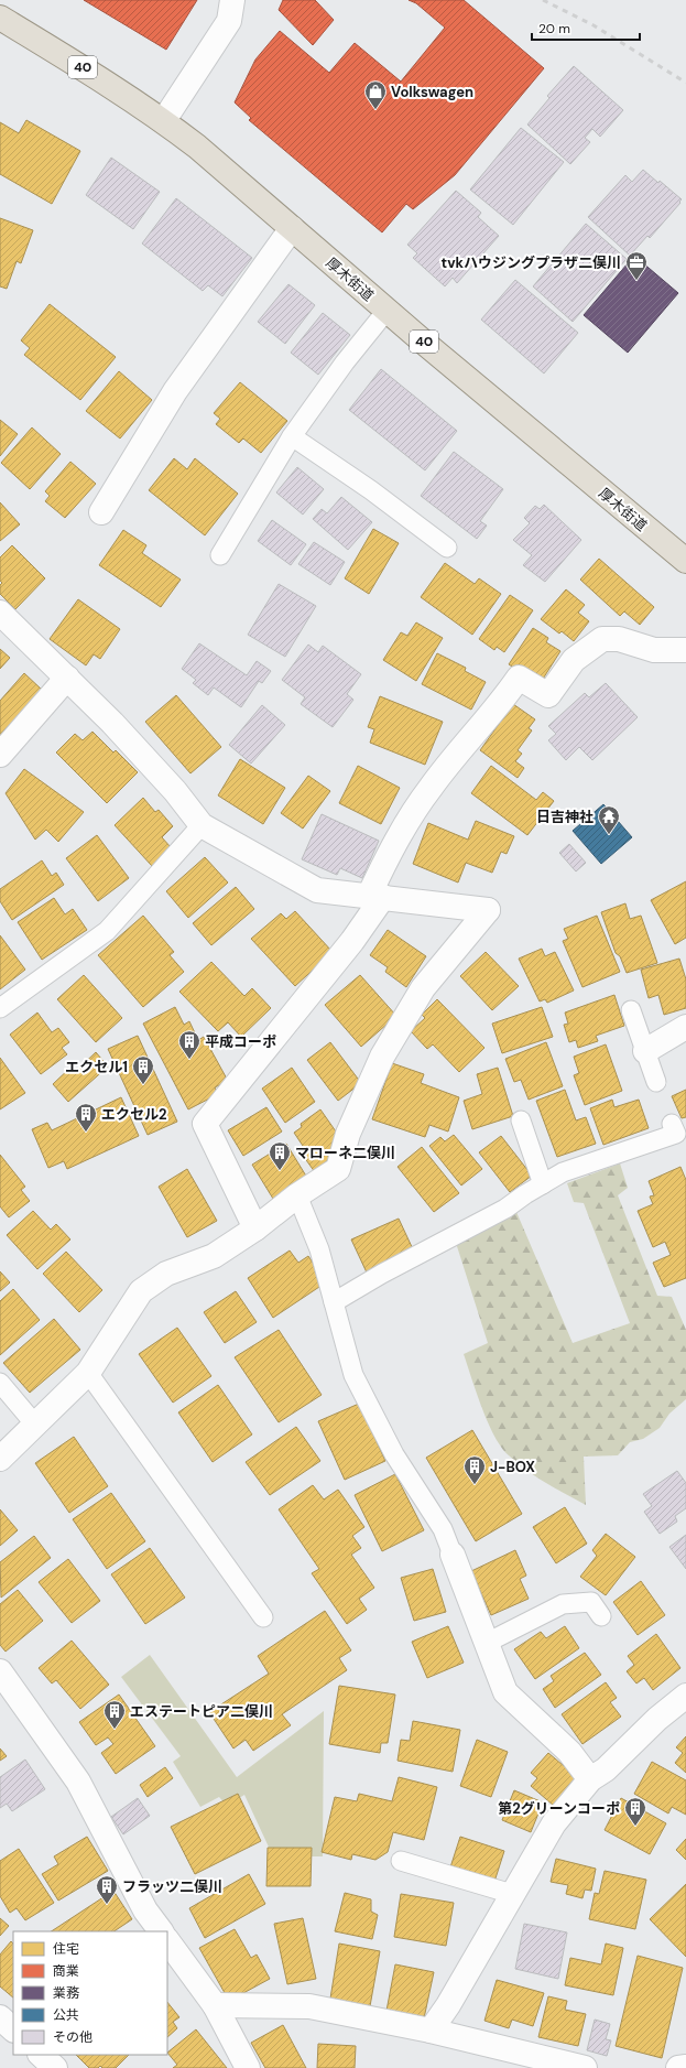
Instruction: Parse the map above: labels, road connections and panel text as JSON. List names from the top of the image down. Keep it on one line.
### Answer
{"streets":{"main road":["40","厚木街道"]},"places":{"shop":["Volkswagen"],"office":["tvkハウジングプラザ二俣川"],"temple":["日吉神社"],"building":["平成コーポ","エクセル1","エクセル2","マローネ二俣川","J-BOX","エステートピア二俣川","第2グリーンコーポ","フラッツ二俣川"]},"legend":["住宅","商業","業務","公共","その他"],"scale_bar":"20 m"}
